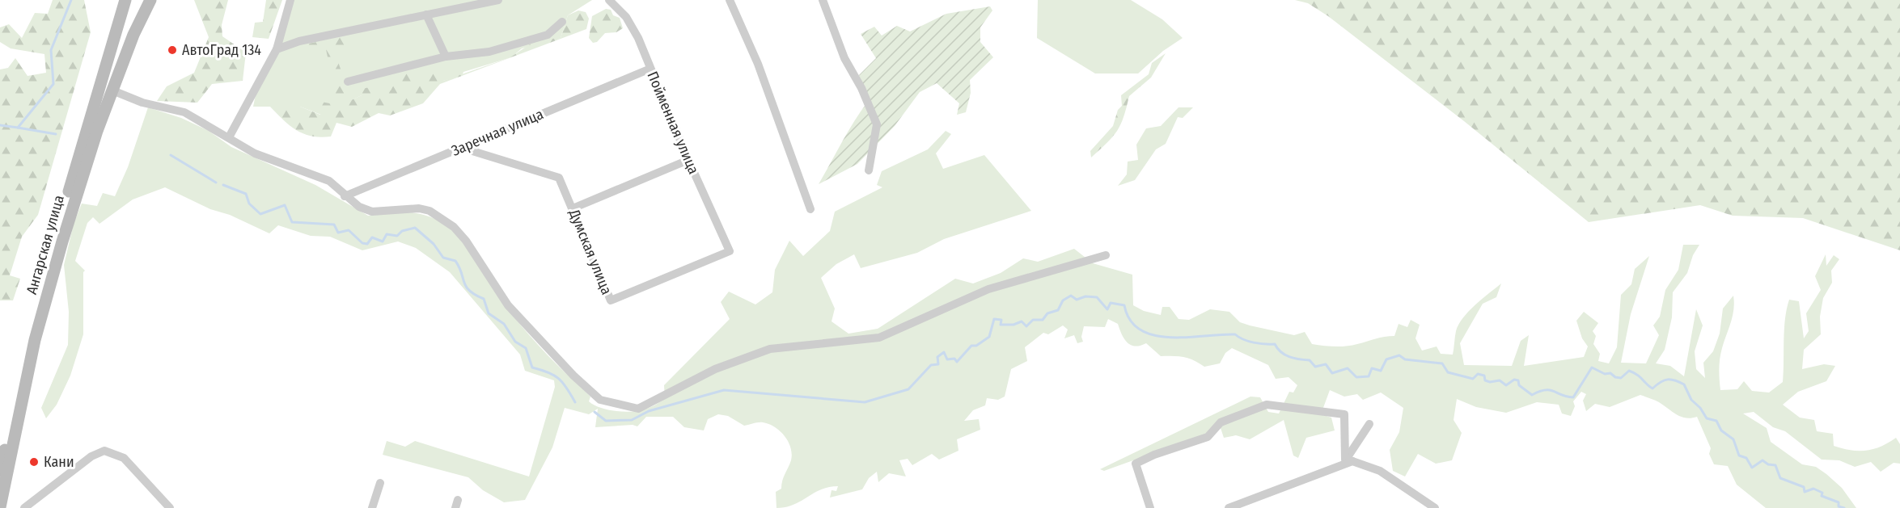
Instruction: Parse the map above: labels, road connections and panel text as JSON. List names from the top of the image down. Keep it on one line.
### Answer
{"streets":{"main road":["Ангарская улица"],"street":["Пойменная улица","Заречная улица","Думская улица"]},"crossings":[["Пойменная улица","Заречная улица"],["Пойменная улица","Думская улица"],["Заречная улица","Думская улица"]],"places":["АвтоГрад 134","Кани"]}
